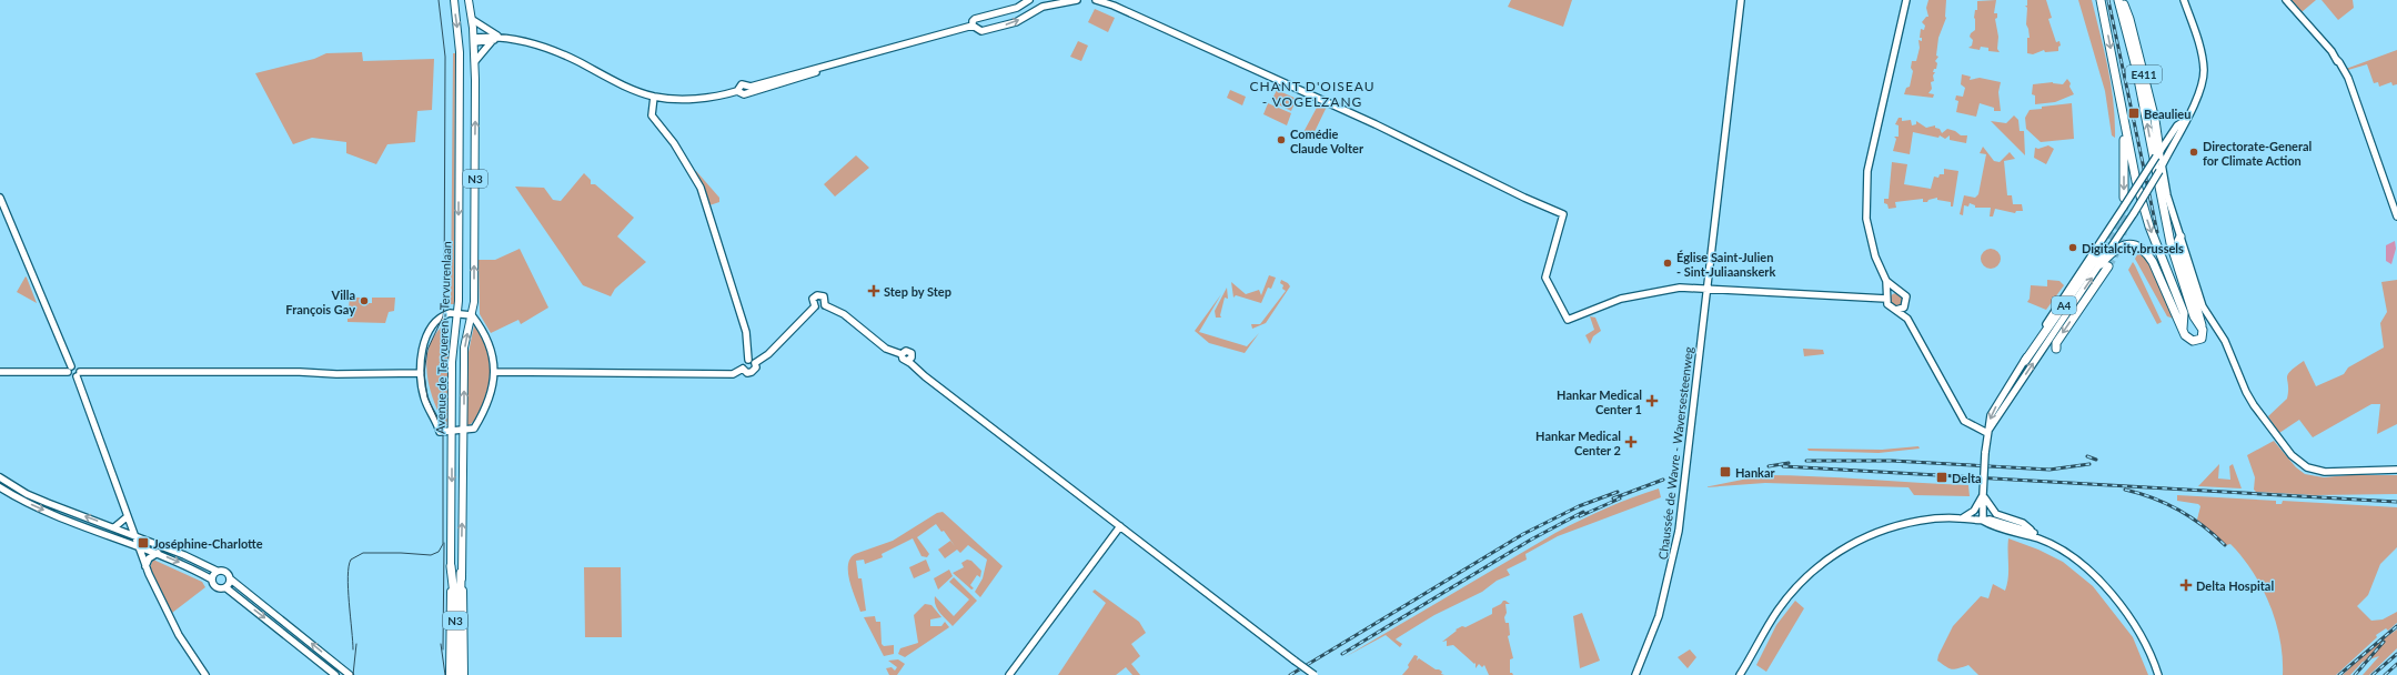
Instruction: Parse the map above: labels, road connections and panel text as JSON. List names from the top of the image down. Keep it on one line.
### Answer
{"streets":{"highway":["E411","N3","A4","Avenue de Tervueren - Tervurenlaan"],"street":["Chaussée de Wavre - Waversesteenweg"]},"districts":["CHANT D'OISEAU - VOGELZANG"],"places":{"transit":["Beaulieu","Hankar","Delta","Joséphine-Charlotte"],"other":["Comédie Claude Volter","Directorate-General for Climate Action","Digitalcity.brussels","Église Saint-Julien - Sint-Juliaanskerk","Villa François Gay"],"health":["Step by Step","Hankar Medical Center 1","Hankar Medical Center 2","Delta Hospital"]}}
